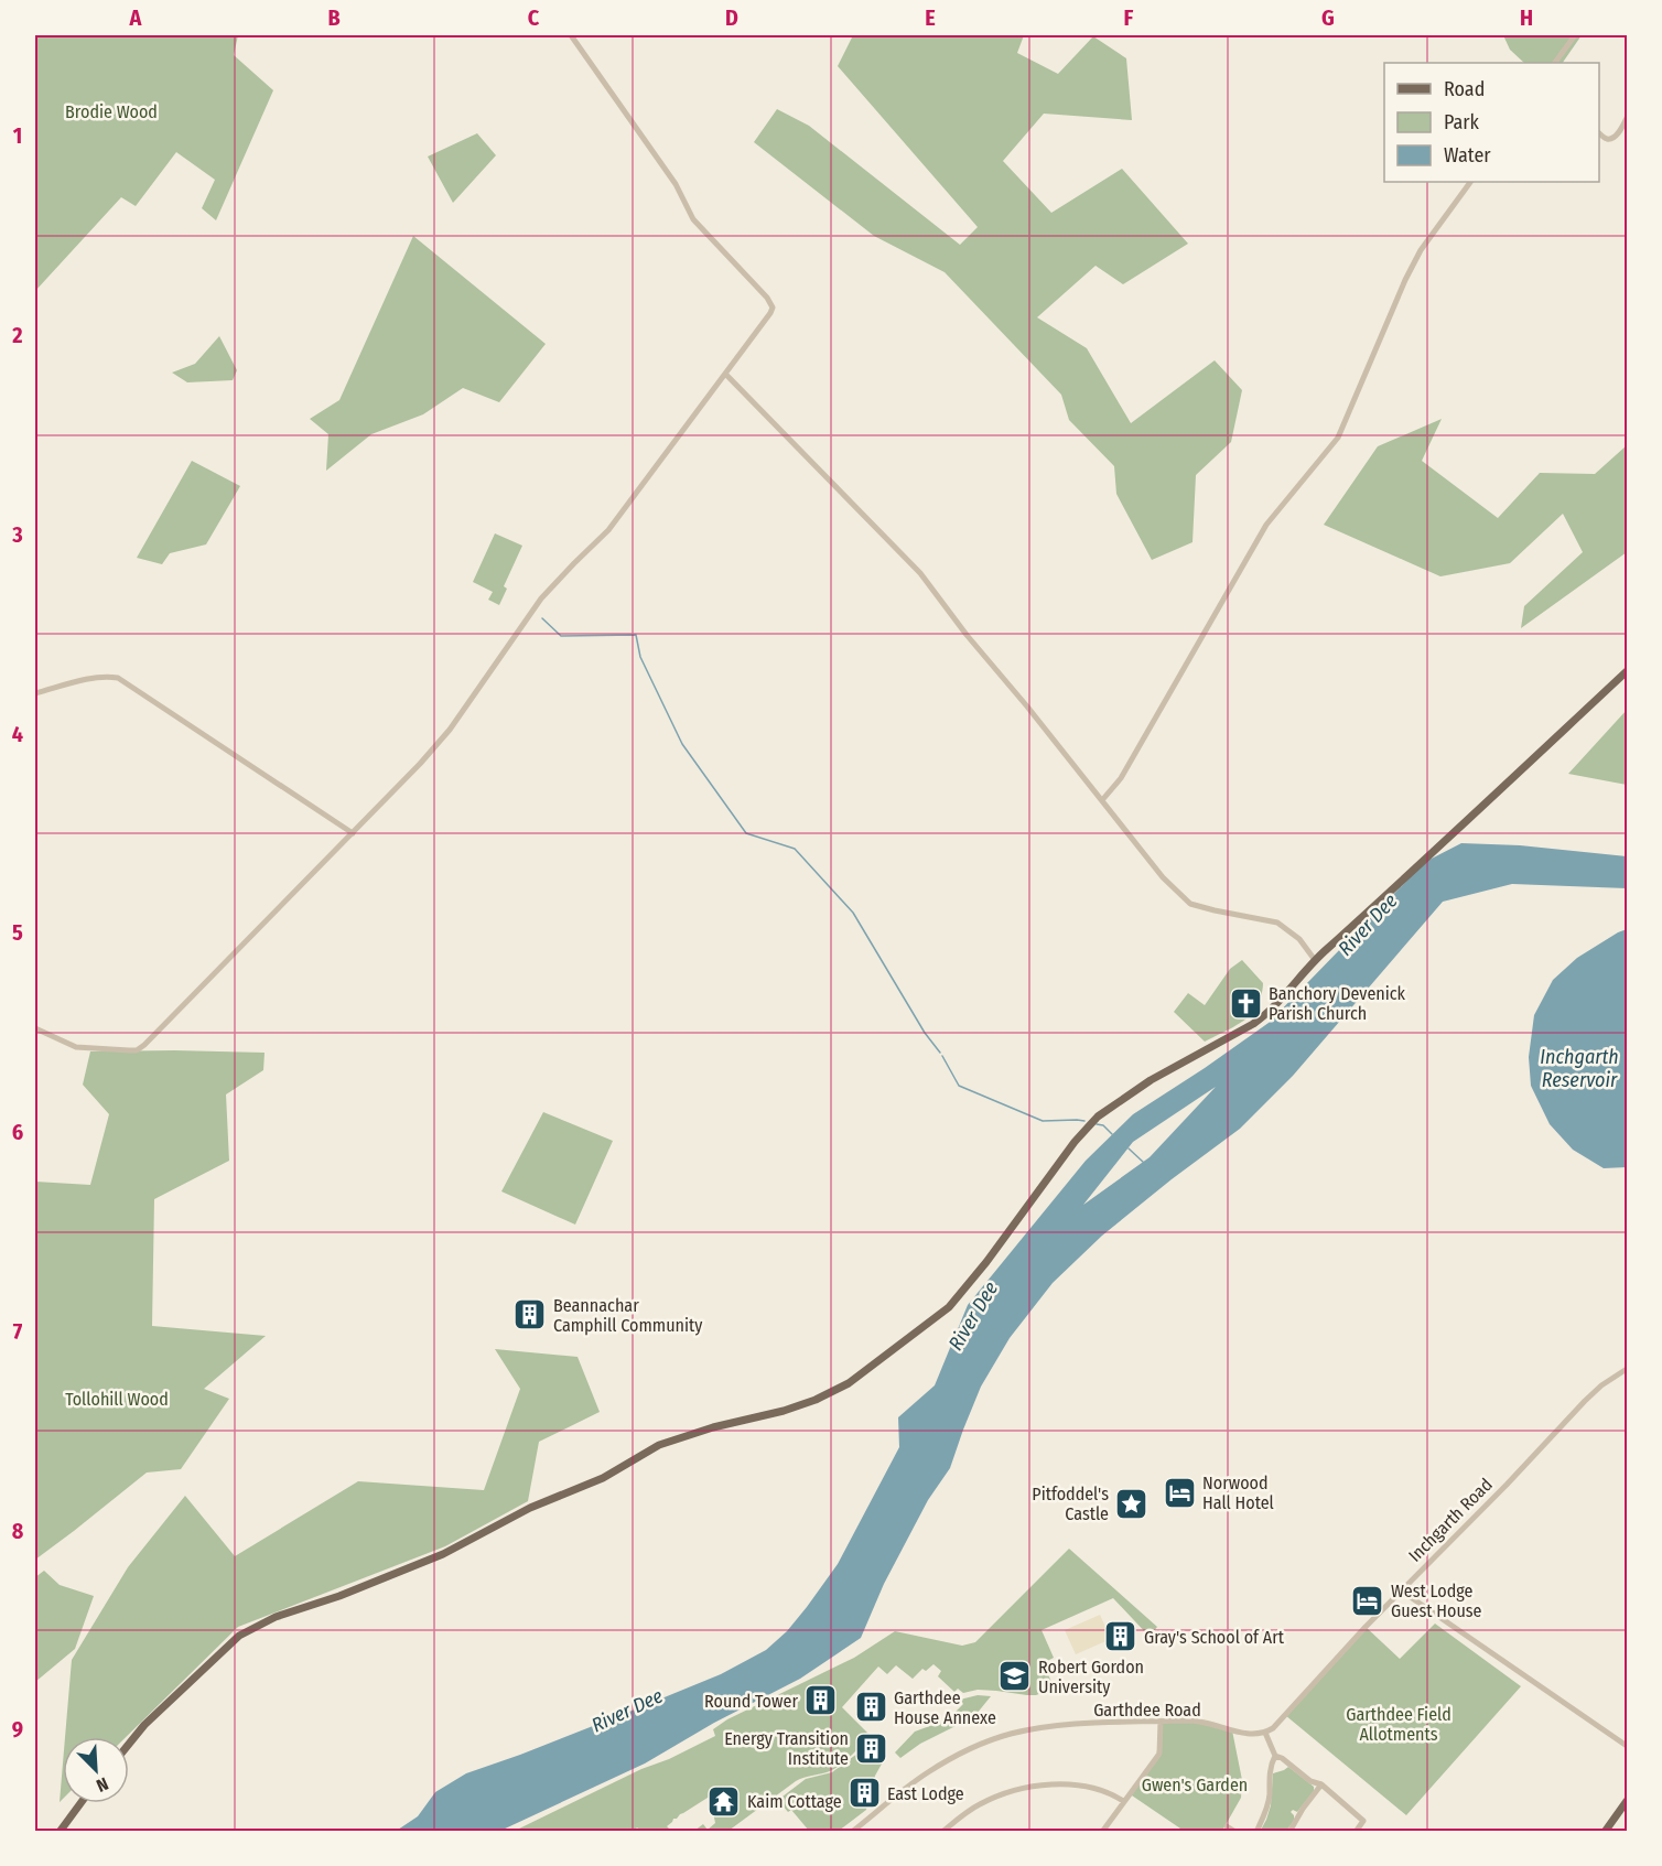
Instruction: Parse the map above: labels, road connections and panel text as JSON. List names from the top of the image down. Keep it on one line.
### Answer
{"streets":{"street":["Inchgarth Road","Garthdee Road"]},"crossings":[["Inchgarth Road","Garthdee Road"]],"water":["River Dee","Inchgarth Reservoir"],"parks":["Brodie Wood","Tollohill Wood","Garthdee Field Allotments","Gwen's Garden"],"places":{"church":["Banchory Devenick Parish Church"],"building":["Beannachar Camphill Community","Gray's School of Art","Round Tower","Garthdee House Annexe","Energy Transition Institute","East Lodge"],"hotel":["Norwood Hall Hotel","West Lodge Guest House"],"place":["Pitfoddel's Castle"],"school or university":["Robert Gordon University"],"temple":["Kaim Cottage"]},"legend":["Road","Park","Water"],"north":"bottom right","grid":{"columns":["A","B","C","D","E","F","G","H"],"rows":["1","2","3","4","5","6","7","8","9"]}}
